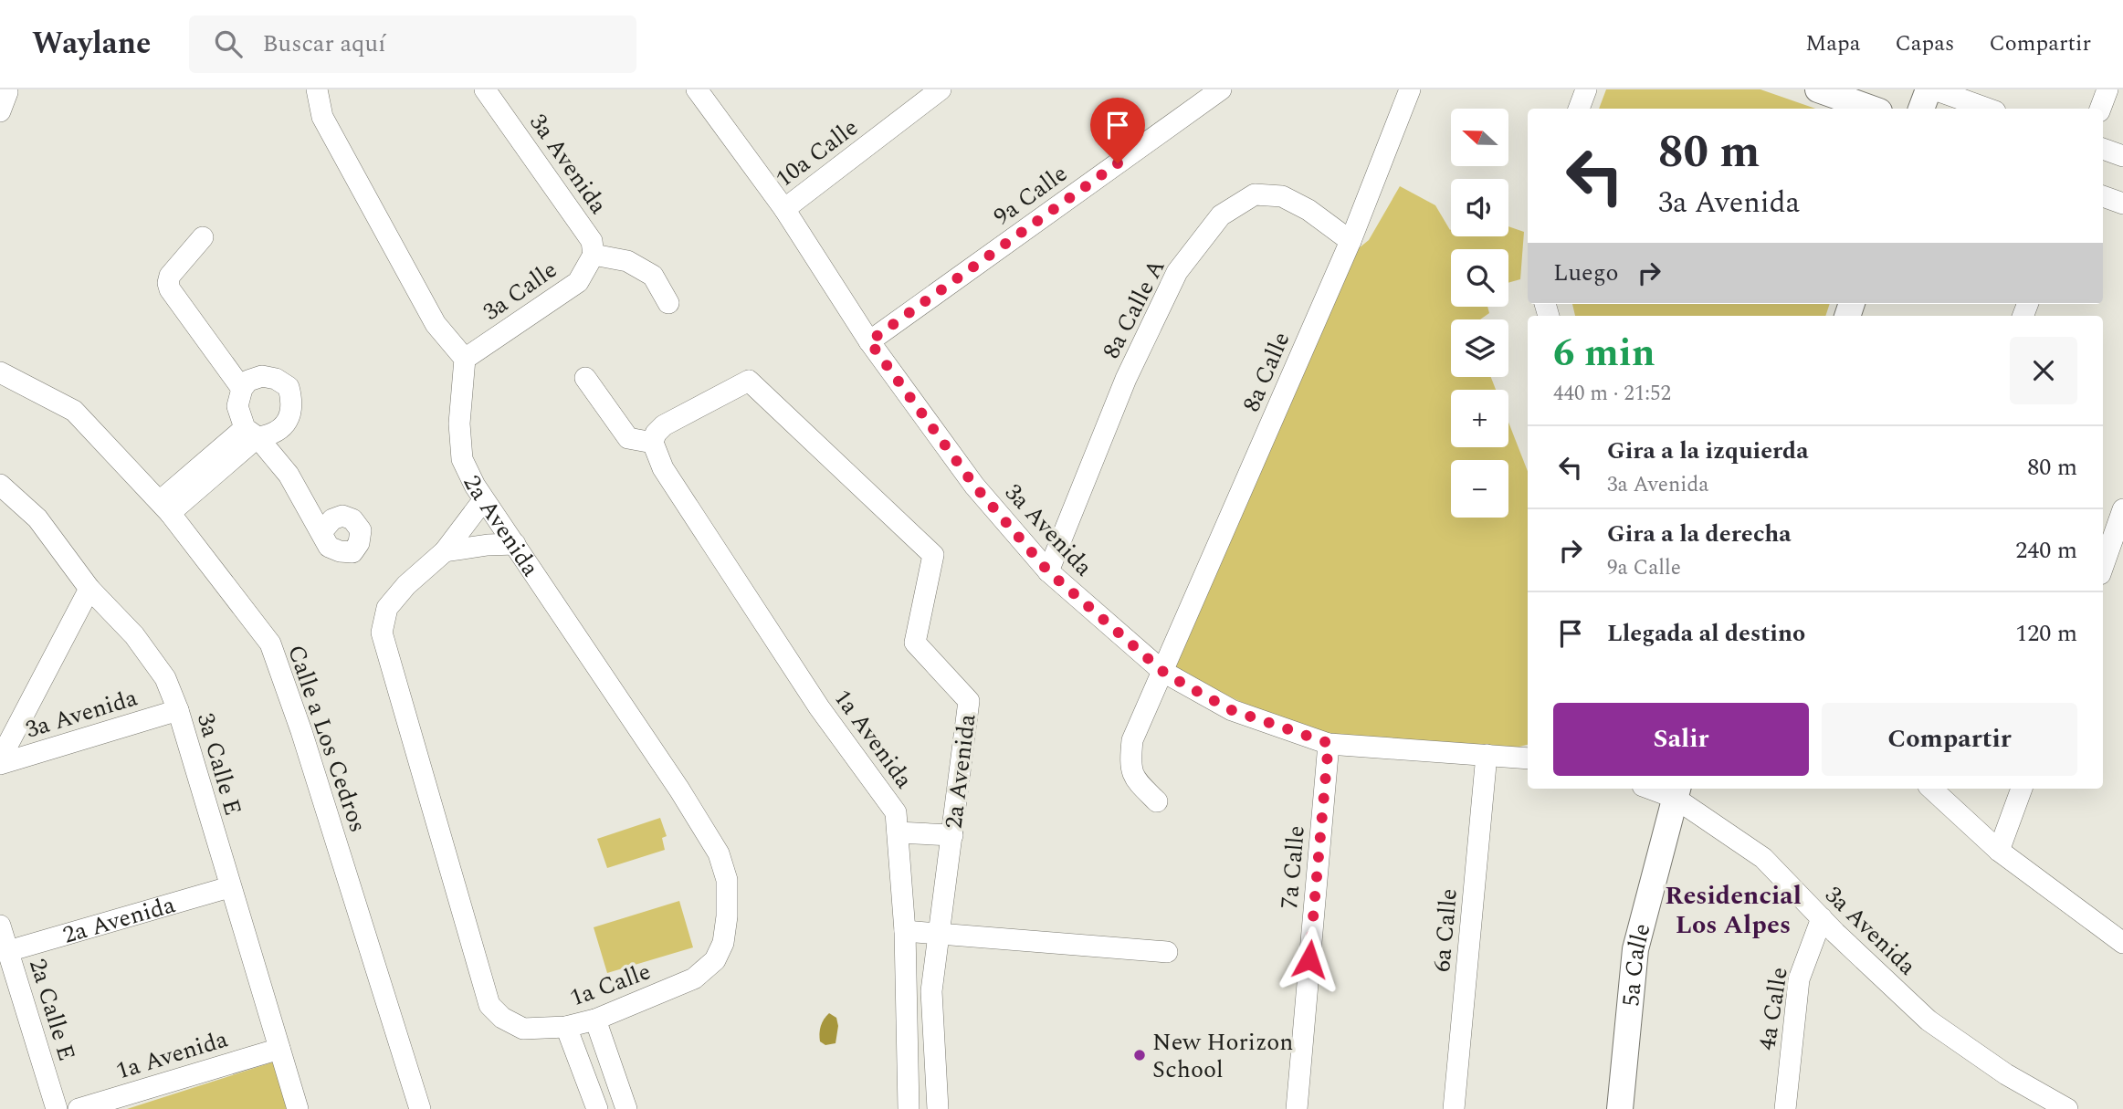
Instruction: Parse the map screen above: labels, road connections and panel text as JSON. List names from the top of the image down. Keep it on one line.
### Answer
{"streets":{"street":["10a Calle","3a Avenida","9a Calle","3a Calle","8a Calle A","8a Calle","2a Avenida","Calle a Los Cedros","1a Avenida","3a Calle E","7a Calle","6a Calle","5a Calle","1a Calle","4a Calle","2a Calle E"]},"crossings":[["10a Calle","3a Avenida"],["3a Avenida","9a Calle"],["3a Avenida","3a Calle"],["3a Avenida","8a Calle A"],["3a Avenida","8a Calle"],["3a Avenida","3a Calle E"],["3a Avenida","7a Calle"],["3a Avenida","6a Calle"],["3a Avenida","5a Calle"],["3a Avenida","4a Calle"],["3a Calle","2a Avenida"],["8a Calle A","8a Calle"],["2a Avenida","1a Avenida"],["2a Avenida","3a Calle E"],["2a Avenida","1a Calle"],["2a Avenida","2a Calle E"],["1a Avenida","3a Calle E"]],"districts":["Residencial Los Alpes"],"places":["New Horizon School"],"north":"left","page":{"header":"Waylane","search":"Buscar aquí","nav":["Mapa","Capas","Compartir"],"map_buttons":["+","−"],"turn":["80 m","3a Avenida"],"then":"Luego","heading":["6 min","440 m · 21:52"],"list":[{"name":"Gira a la izquierda","note":"3a Avenida","value":"80 m"},{"name":"Gira a la derecha","note":"9a Calle","value":"240 m"},{"name":"Llegada al destino","value":"120 m"}],"buttons":["Salir","Compartir"]}}
